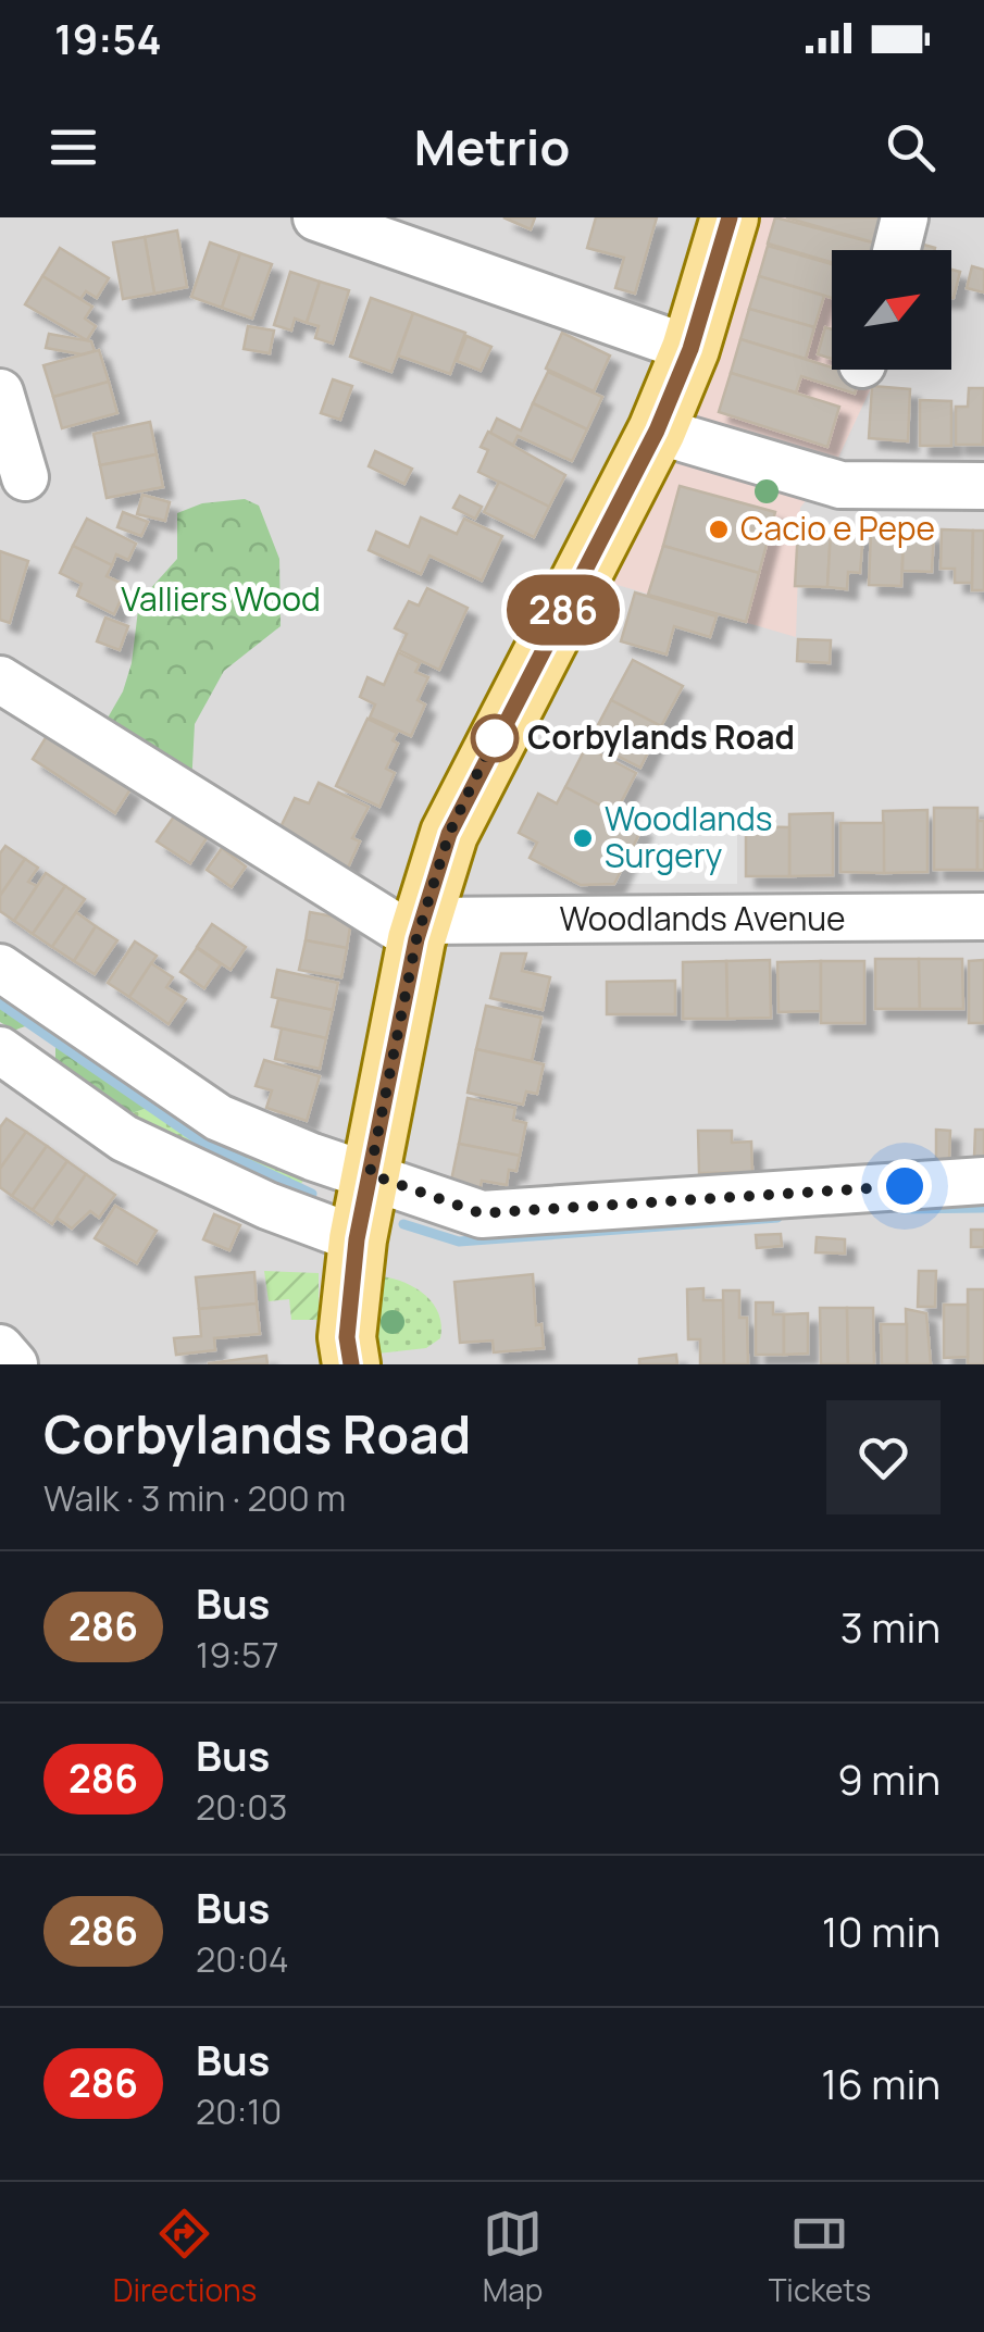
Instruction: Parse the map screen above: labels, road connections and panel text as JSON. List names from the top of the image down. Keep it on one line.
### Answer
{"streets":{"street":["Woodlands Avenue"]},"parks":["Valliers Wood"],"places":["Cacio e Pepe","Corbylands Road","Woodlands Surgery"],"lines":["bus line 286"],"north":"top right","page":{"status":"19:54","header":"Metrio","on_map":"286","heading":["Corbylands Road","Walk · 3 min · 200 m"],"list":[{"mark":"286","name":"Bus","note":"19:57","value":"3 min"},{"mark":"286","name":"Bus","note":"20:03","value":"9 min"},{"mark":"286","name":"Bus","note":"20:04","value":"10 min"},{"mark":"286","name":"Bus","note":"20:10","value":"16 min"}],"tabs":["Directions","Map","Tickets"]}}
